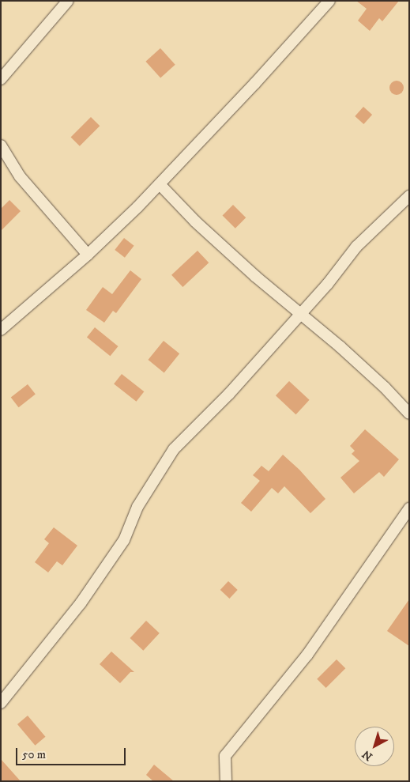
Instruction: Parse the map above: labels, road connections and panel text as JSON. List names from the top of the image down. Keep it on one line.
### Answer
{"scale_bar":"50 m","north":"bottom left"}
